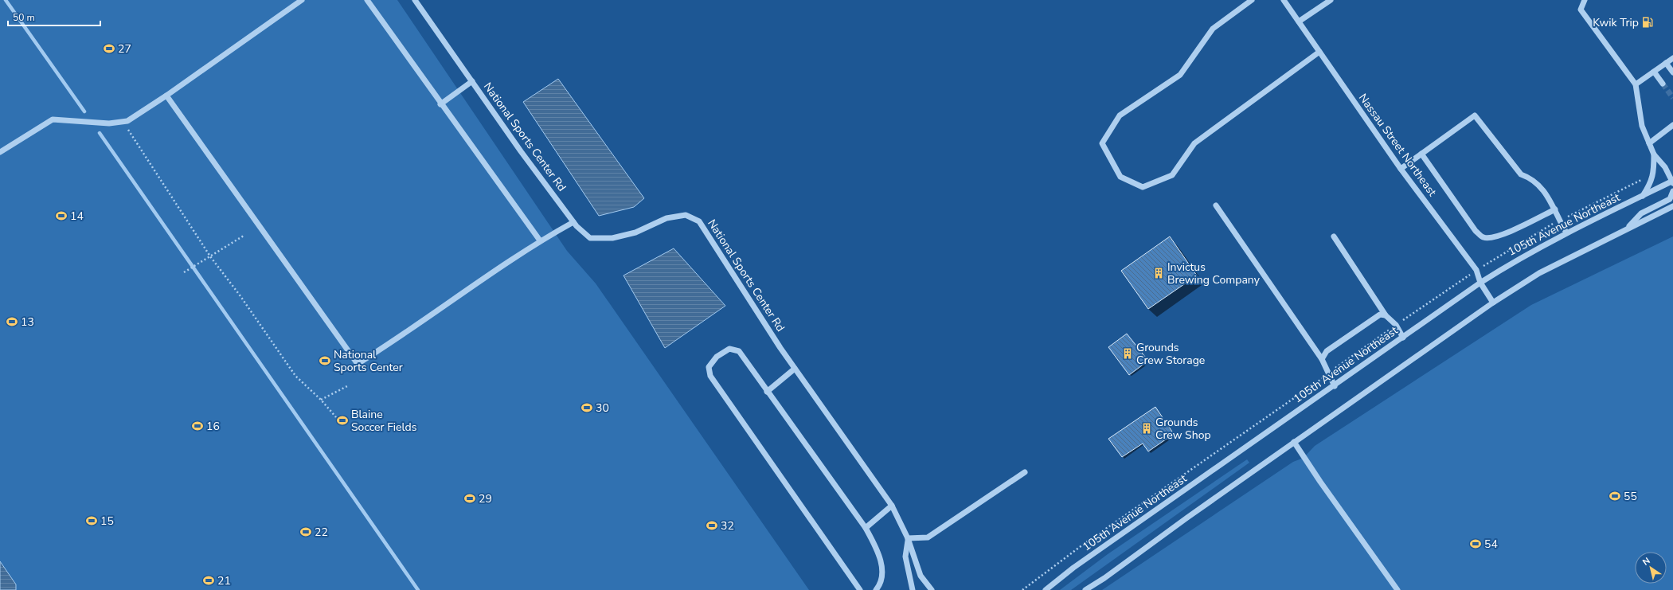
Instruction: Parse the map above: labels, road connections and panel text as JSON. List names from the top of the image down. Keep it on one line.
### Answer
{"streets":{"street":["National Sports Center Rd","Nassau Street Northeast","105th Avenue Northeast"]},"crossings":[["Nassau Street Northeast","105th Avenue Northeast"]],"places":{"fuel station":["Kwik Trip"],"sports":["27","14","13","National Sports Center","30","Blaine Soccer Fields","16","55","29","15","32","22","54","21"],"building":["Invictus Brewing Company","Grounds Crew Storage","Grounds Crew Shop"]},"scale_bar":"50 m","north":"top left"}
